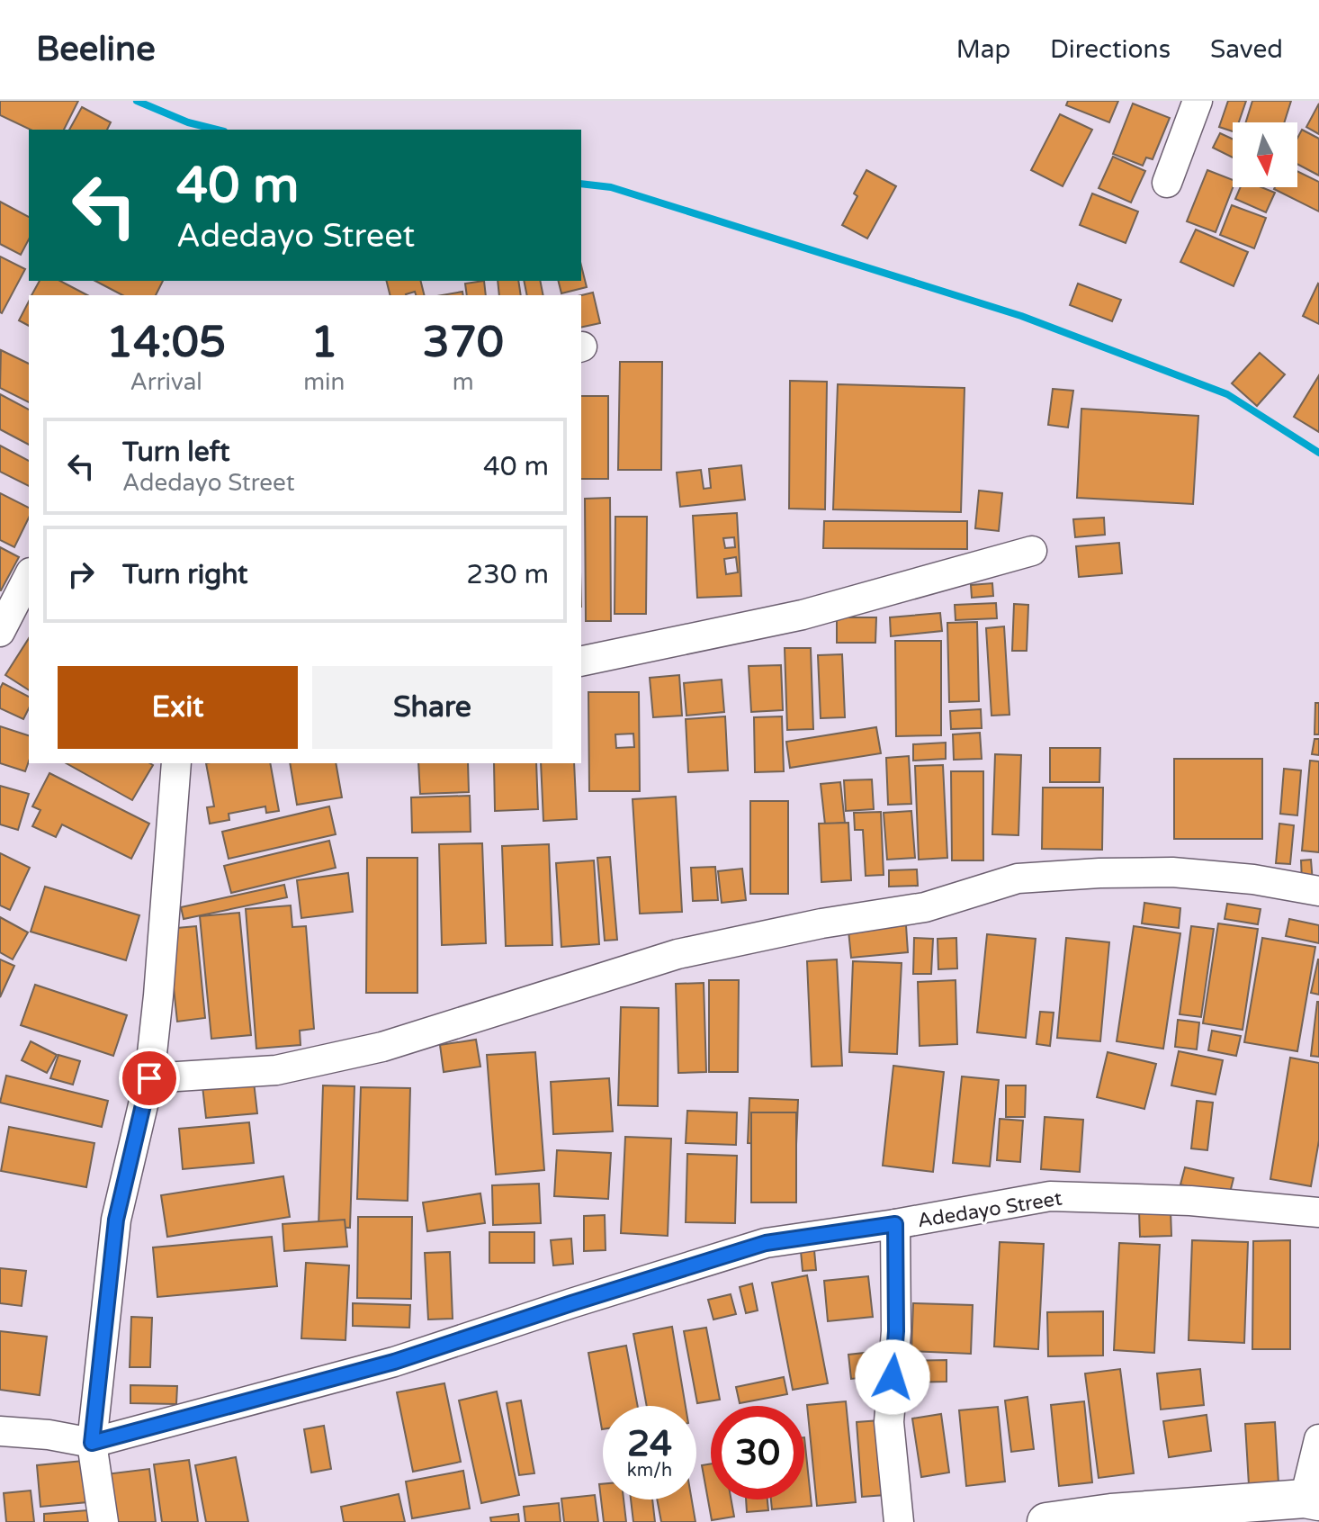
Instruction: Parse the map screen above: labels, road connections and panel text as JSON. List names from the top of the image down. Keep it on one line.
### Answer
{"streets":{"street":["Adedayo Street"]},"north":"bottom","page":{"header":"Beeline","nav":["Map","Directions","Saved"],"turn":["40 m","Adedayo Street"],"eta":["14:05","Arrival","1","min","370","m"],"list":[{"name":"Turn left","note":"Adedayo Street","value":"40 m"},{"name":"Turn right","value":"230 m"}],"buttons":["Exit","Share"],"speed":"24 km/h","limit":"30"}}
